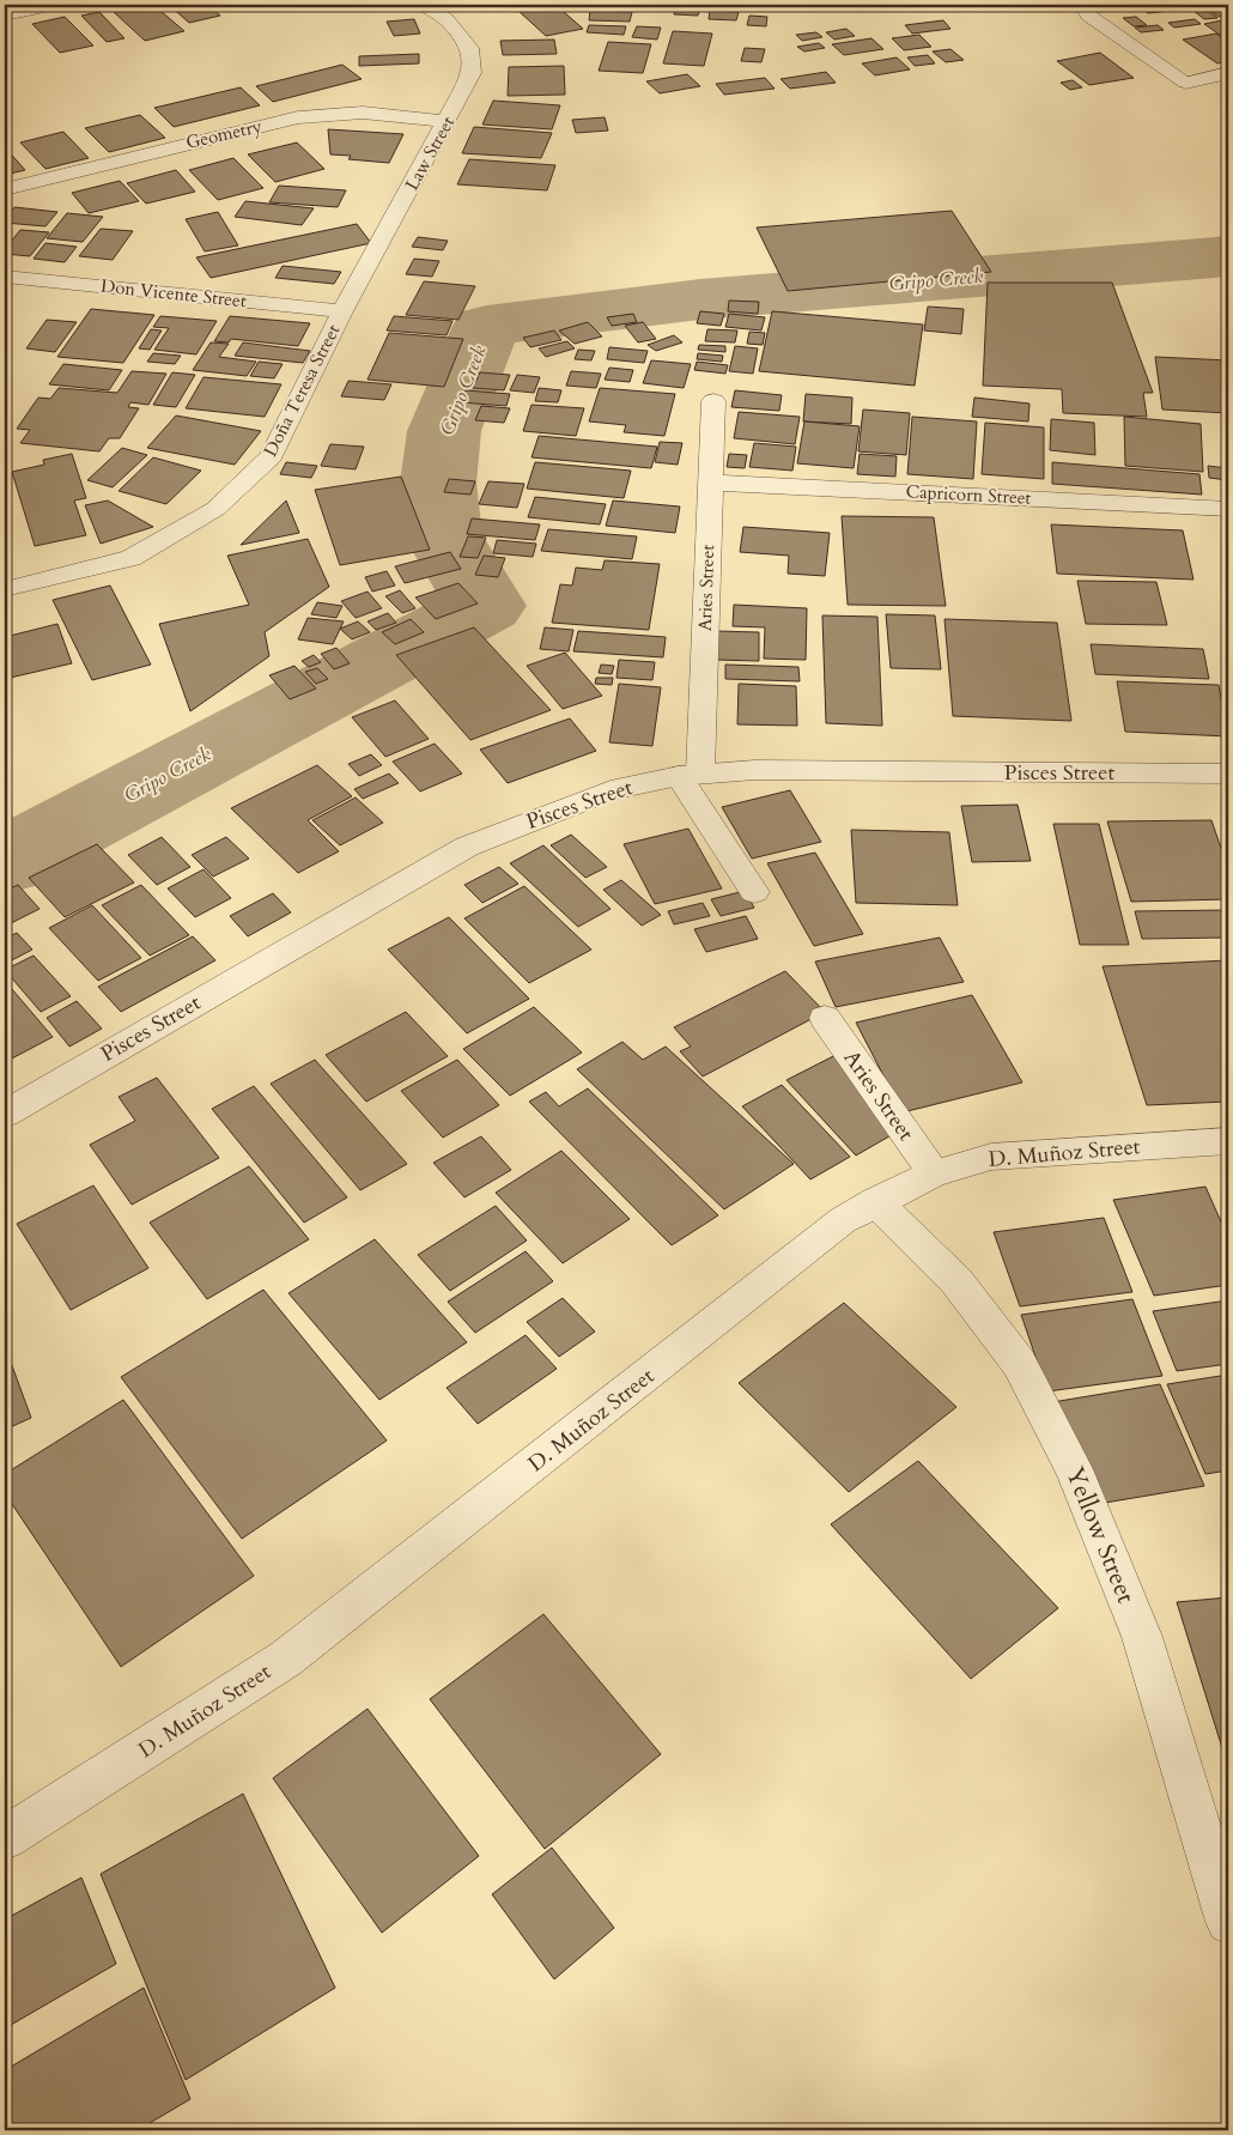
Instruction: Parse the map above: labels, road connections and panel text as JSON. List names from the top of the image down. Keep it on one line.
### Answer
{"streets":{"street":["Geometry","Law Street","Don Vicente Street","Doña Teresa Street","Capricorn Street","Aries Street","Pisces Street","D. Muñoz Street","Yellow Street"]},"crossings":[["Geometry","Law Street"],["Law Street","Don Vicente Street"],["Law Street","Doña Teresa Street"],["Don Vicente Street","Doña Teresa Street"],["Capricorn Street","Aries Street"],["Aries Street","Pisces Street"],["Aries Street","D. Muñoz Street"],["D. Muñoz Street","Yellow Street"]],"water":["Gripo Creek"]}
